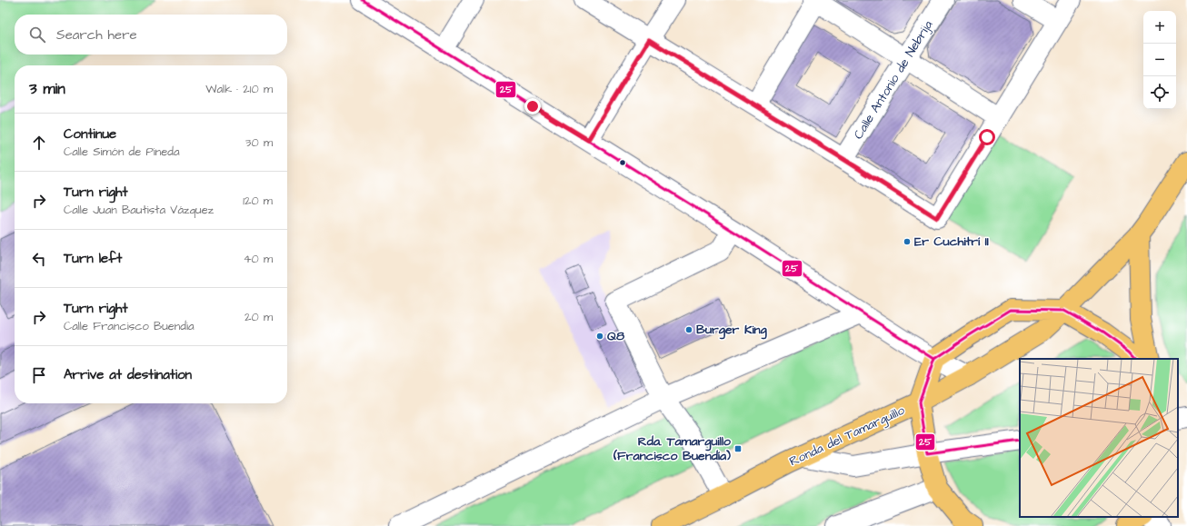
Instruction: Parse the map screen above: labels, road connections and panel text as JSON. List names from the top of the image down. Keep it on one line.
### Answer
{"streets":{"main road":["Ronda del Tamarguillo"],"street":["Calle Antonio de Nebrija"]},"places":{"other":["Er Cuchitrí II","Burger King","Q8"],"transit":["Rda. Tamarguillo (Francisco Buendía)"]},"lines":["transit line 25"],"page":{"map_buttons":["+","−"],"search":"Search here","heading":["3 min","Walk · 210 m"],"list":[["Continue","Calle Simón de Pineda","30 m"],["Turn right","Calle Juan Bautista Vázquez","120 m"],["Turn left","40 m"],["Turn right","Calle Francisco Buendia","20 m"],"Arrive at destination"]}}
